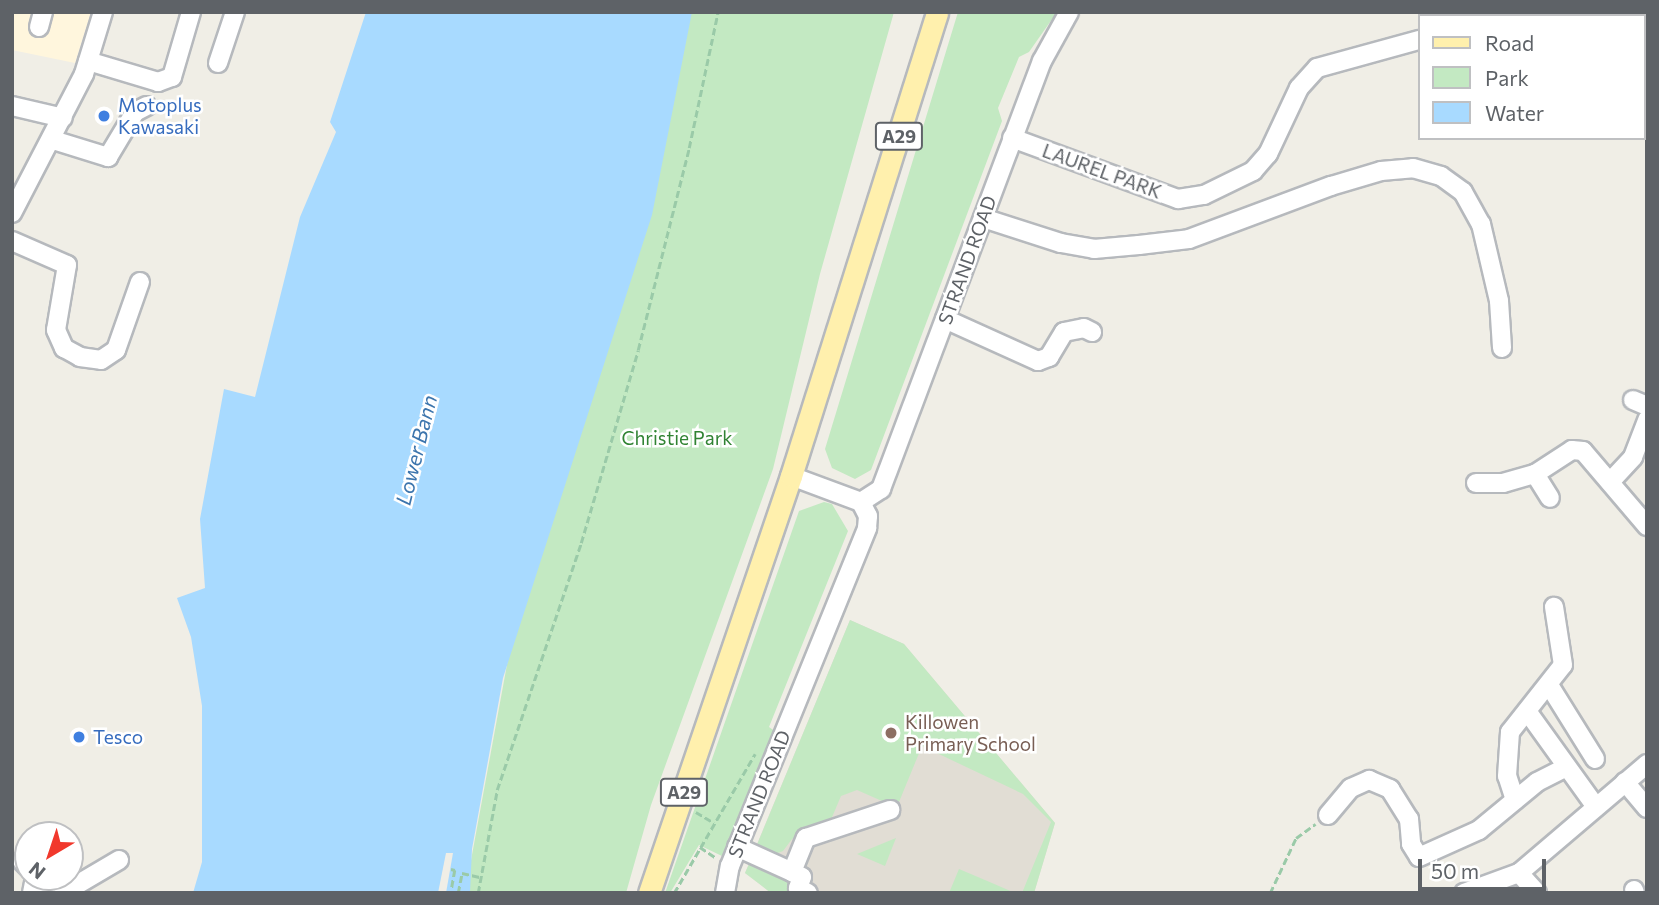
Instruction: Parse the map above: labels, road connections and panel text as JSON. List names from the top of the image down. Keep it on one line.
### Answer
{"streets":{"main road":["A29"],"street":["LAUREL PARK","STRAND ROAD"]},"crossings":[["LAUREL PARK","STRAND ROAD"]],"water":["Lower Bann"],"parks":["Christie Park"],"places":["Motoplus Kawasaki","Killowen Primary School","Tesco"],"legend":["Road","Park","Water"],"scale_bar":"50 m","north":"bottom left"}
